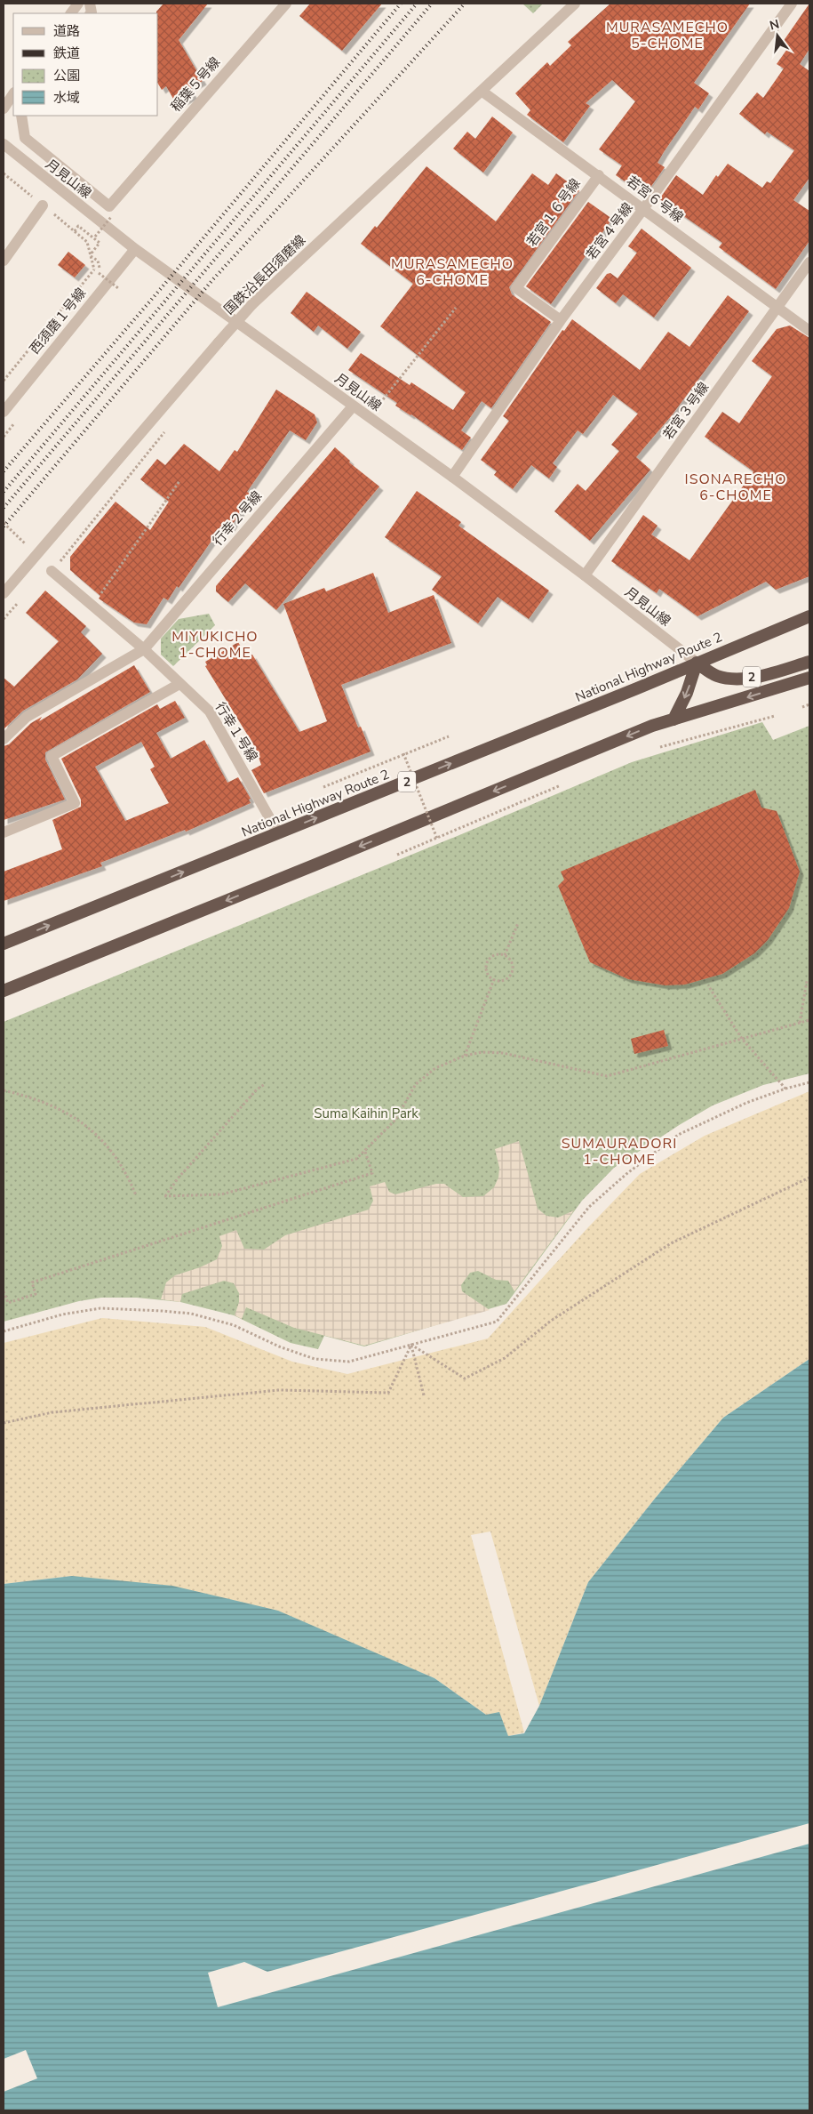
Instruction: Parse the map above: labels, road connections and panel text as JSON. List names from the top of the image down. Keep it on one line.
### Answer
{"streets":{"highway":["National Highway Route 2","2"],"street":["稲葉５号線","月見山線","若宮６号線","若宮１６号線","若宮４号線","国鉄沿長田須磨線","西須磨１号線","若宮３号線","行幸２号線","行幸１号線"]},"crossings":[["月見山線","若宮４号線"],["月見山線","西須磨１号線"],["月見山線","若宮３号線"],["月見山線","行幸２号線"],["月見山線","National Highway Route 2"],["月見山線","2"],["若宮６号線","若宮１６号線"],["若宮６号線","若宮４号線"],["若宮６号線","国鉄沿長田須磨線"],["若宮６号線","若宮３号線"],["若宮１６号線","若宮４号線"],["行幸２号線","行幸１号線"],["National Highway Route 2","2"],["National Highway Route 2","行幸１号線"]],"districts":["MURASAMECHO 5-CHOME","MURASAMECHO 6-CHOME","ISONARECHO 6-CHOME","MIYUKICHO 1-CHOME","SUMAURADORI 1-CHOME"],"parks":["Suma Kaihin Park"],"legend":["道路","鉄道","公園","水域"],"north":"top"}
